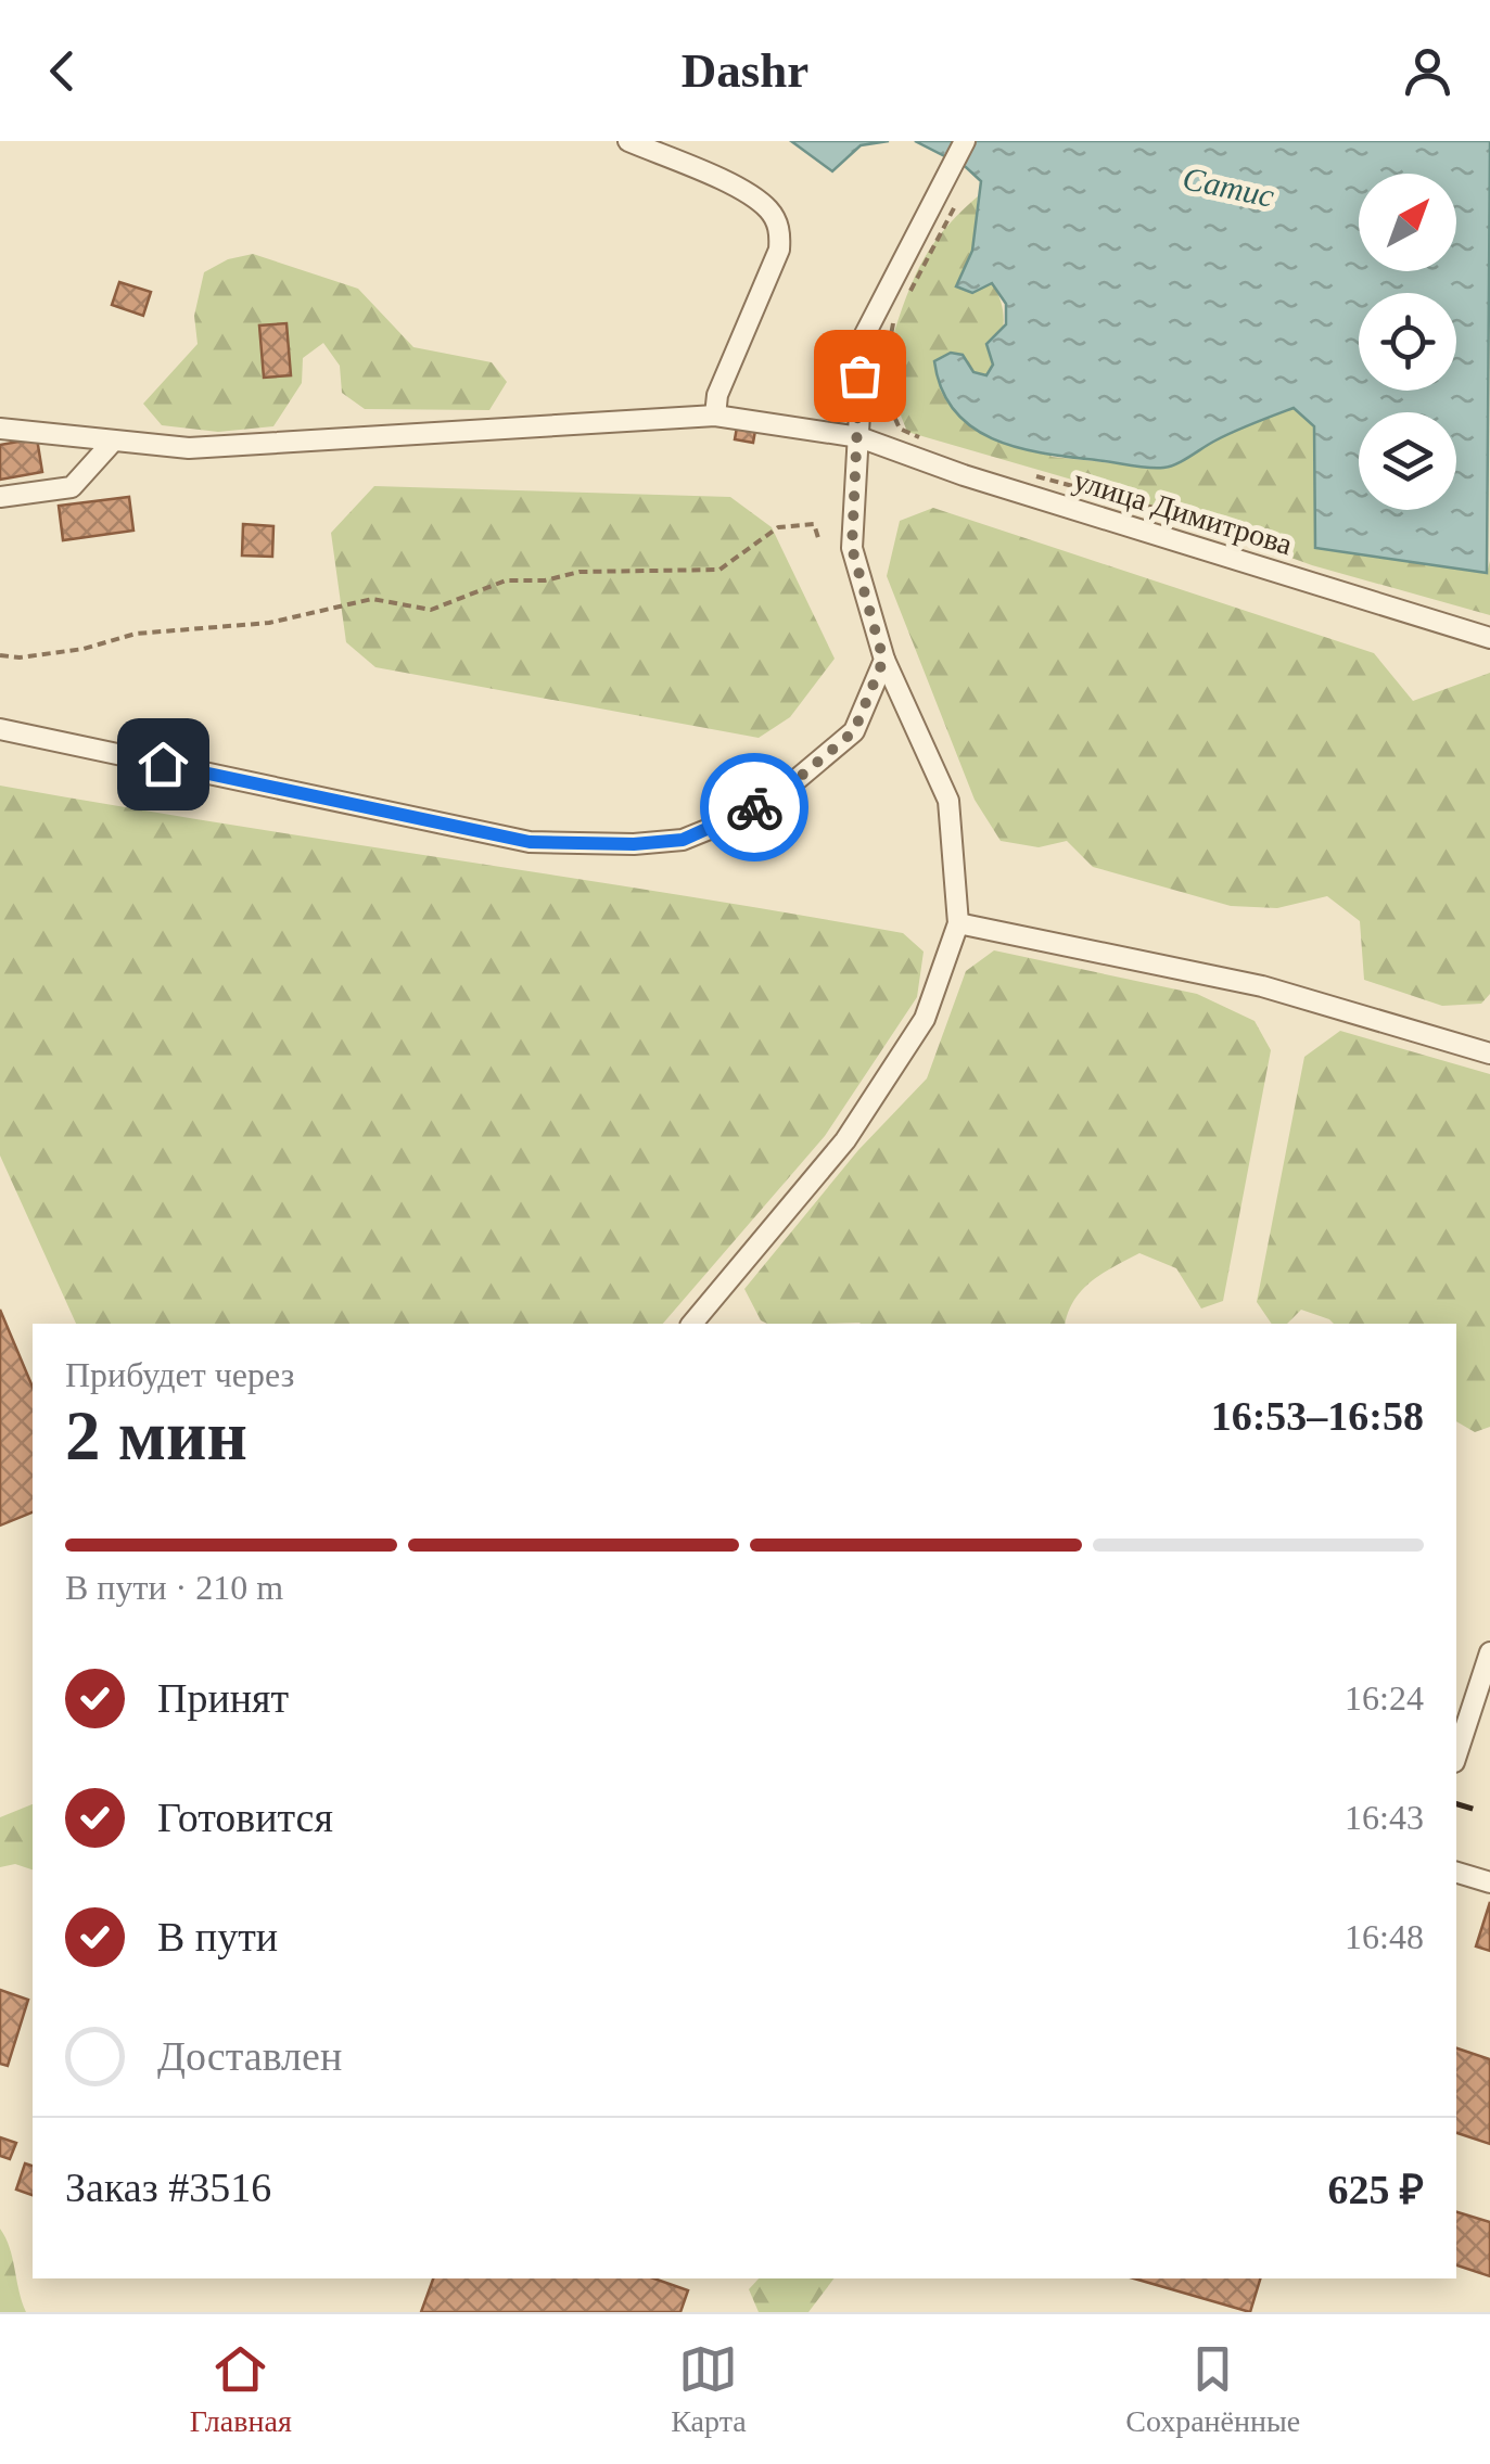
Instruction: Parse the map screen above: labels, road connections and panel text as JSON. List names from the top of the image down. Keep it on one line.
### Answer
{"streets":{"street":["улица Димитрова"]},"water":["Сатис"],"north":"top right","page":{"header":"Dashr","heading":["2 мин","Прибудет через","16:53–16:58"],"panel":["Заказ #3516","625 ₽"],"bar":"В пути · 210 m","list":[["Принят","16:24"],["Готовится","16:43"],["В пути","16:48"],"Доставлен"],"tabs":["Главная","Карта","Сохранённые"]}}
